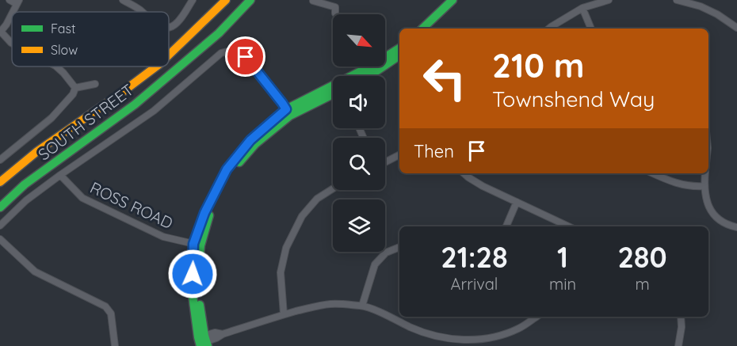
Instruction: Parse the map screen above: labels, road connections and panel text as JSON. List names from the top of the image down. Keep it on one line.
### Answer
{"streets":{"main road":["SOUTH STREET"],"street":["ROSS ROAD"]},"legend":["Fast","Slow"],"north":"bottom right","page":{"turn":["210 m","Townshend Way"],"then":"Then","eta":["21:28","Arrival","1","min","280","m"]}}
